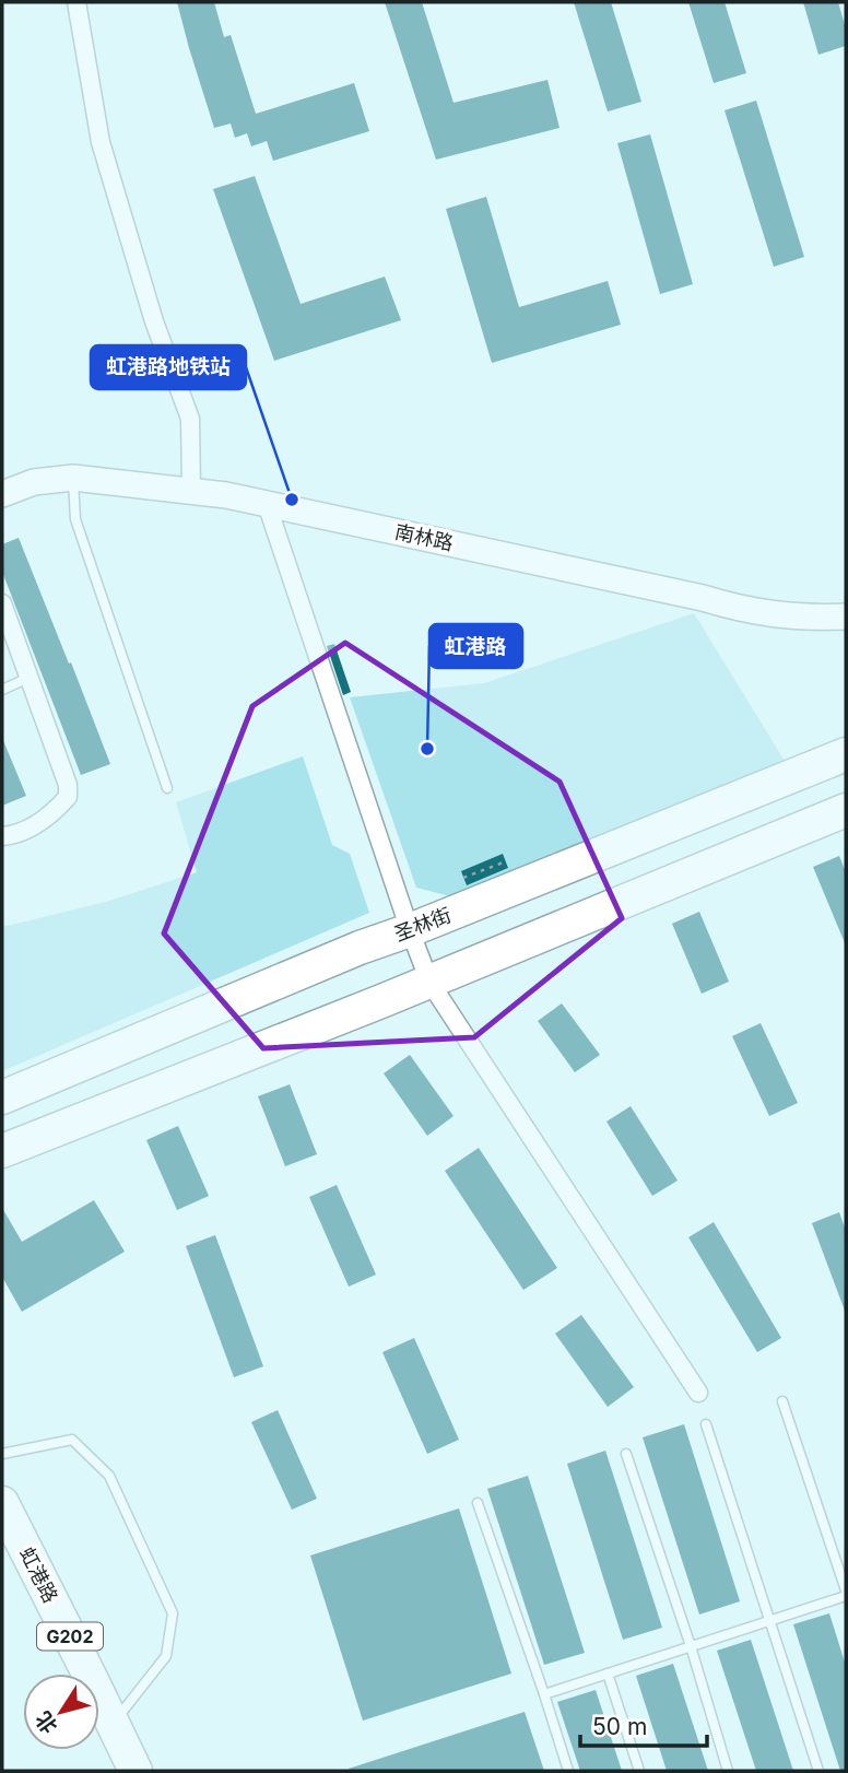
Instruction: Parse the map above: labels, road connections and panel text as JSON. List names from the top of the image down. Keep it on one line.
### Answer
{"streets":{"highway":["圣林街","虹港路","G202"],"street":["南林路"]},"places":["虹港路地铁站","虹港路"],"scale_bar":"50 m","north":"bottom left"}
